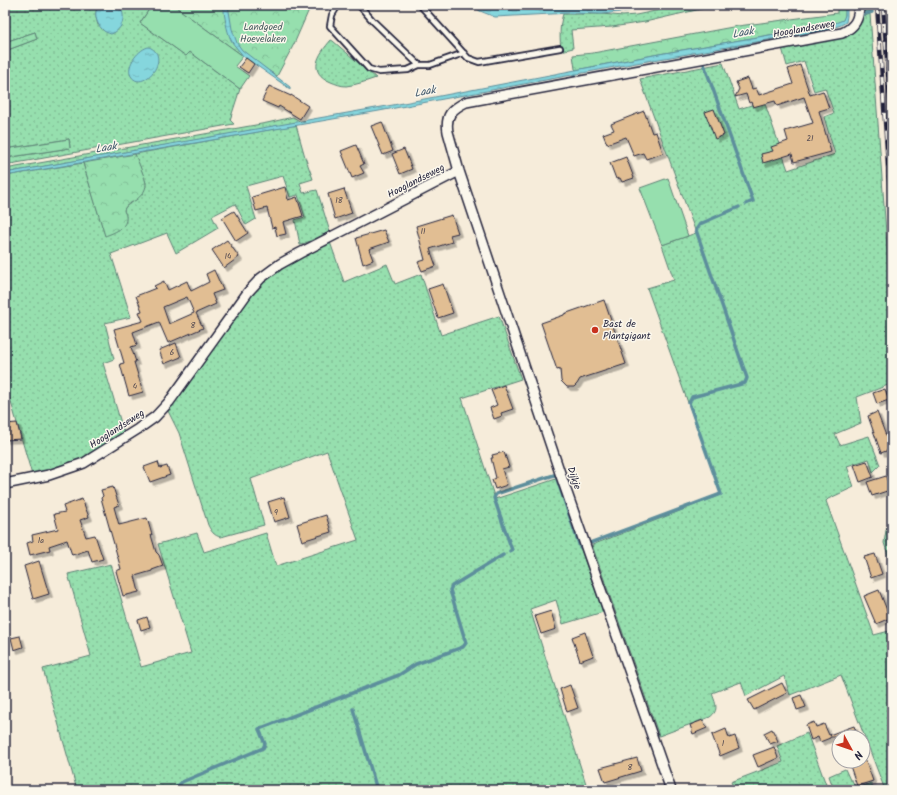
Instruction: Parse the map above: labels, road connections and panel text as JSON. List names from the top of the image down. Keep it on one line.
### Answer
{"streets":{"street":["Hooglandseweg","Dijkje"]},"crossings":[["Hooglandseweg","Dijkje"]],"water":["Laak"],"parks":["Landgoed Hoevelaken"],"places":["Bast de Plantgigant"],"house_numbers":["21","18","11","14","8","6","4","9","1a","1","8"],"north":"bottom right"}
